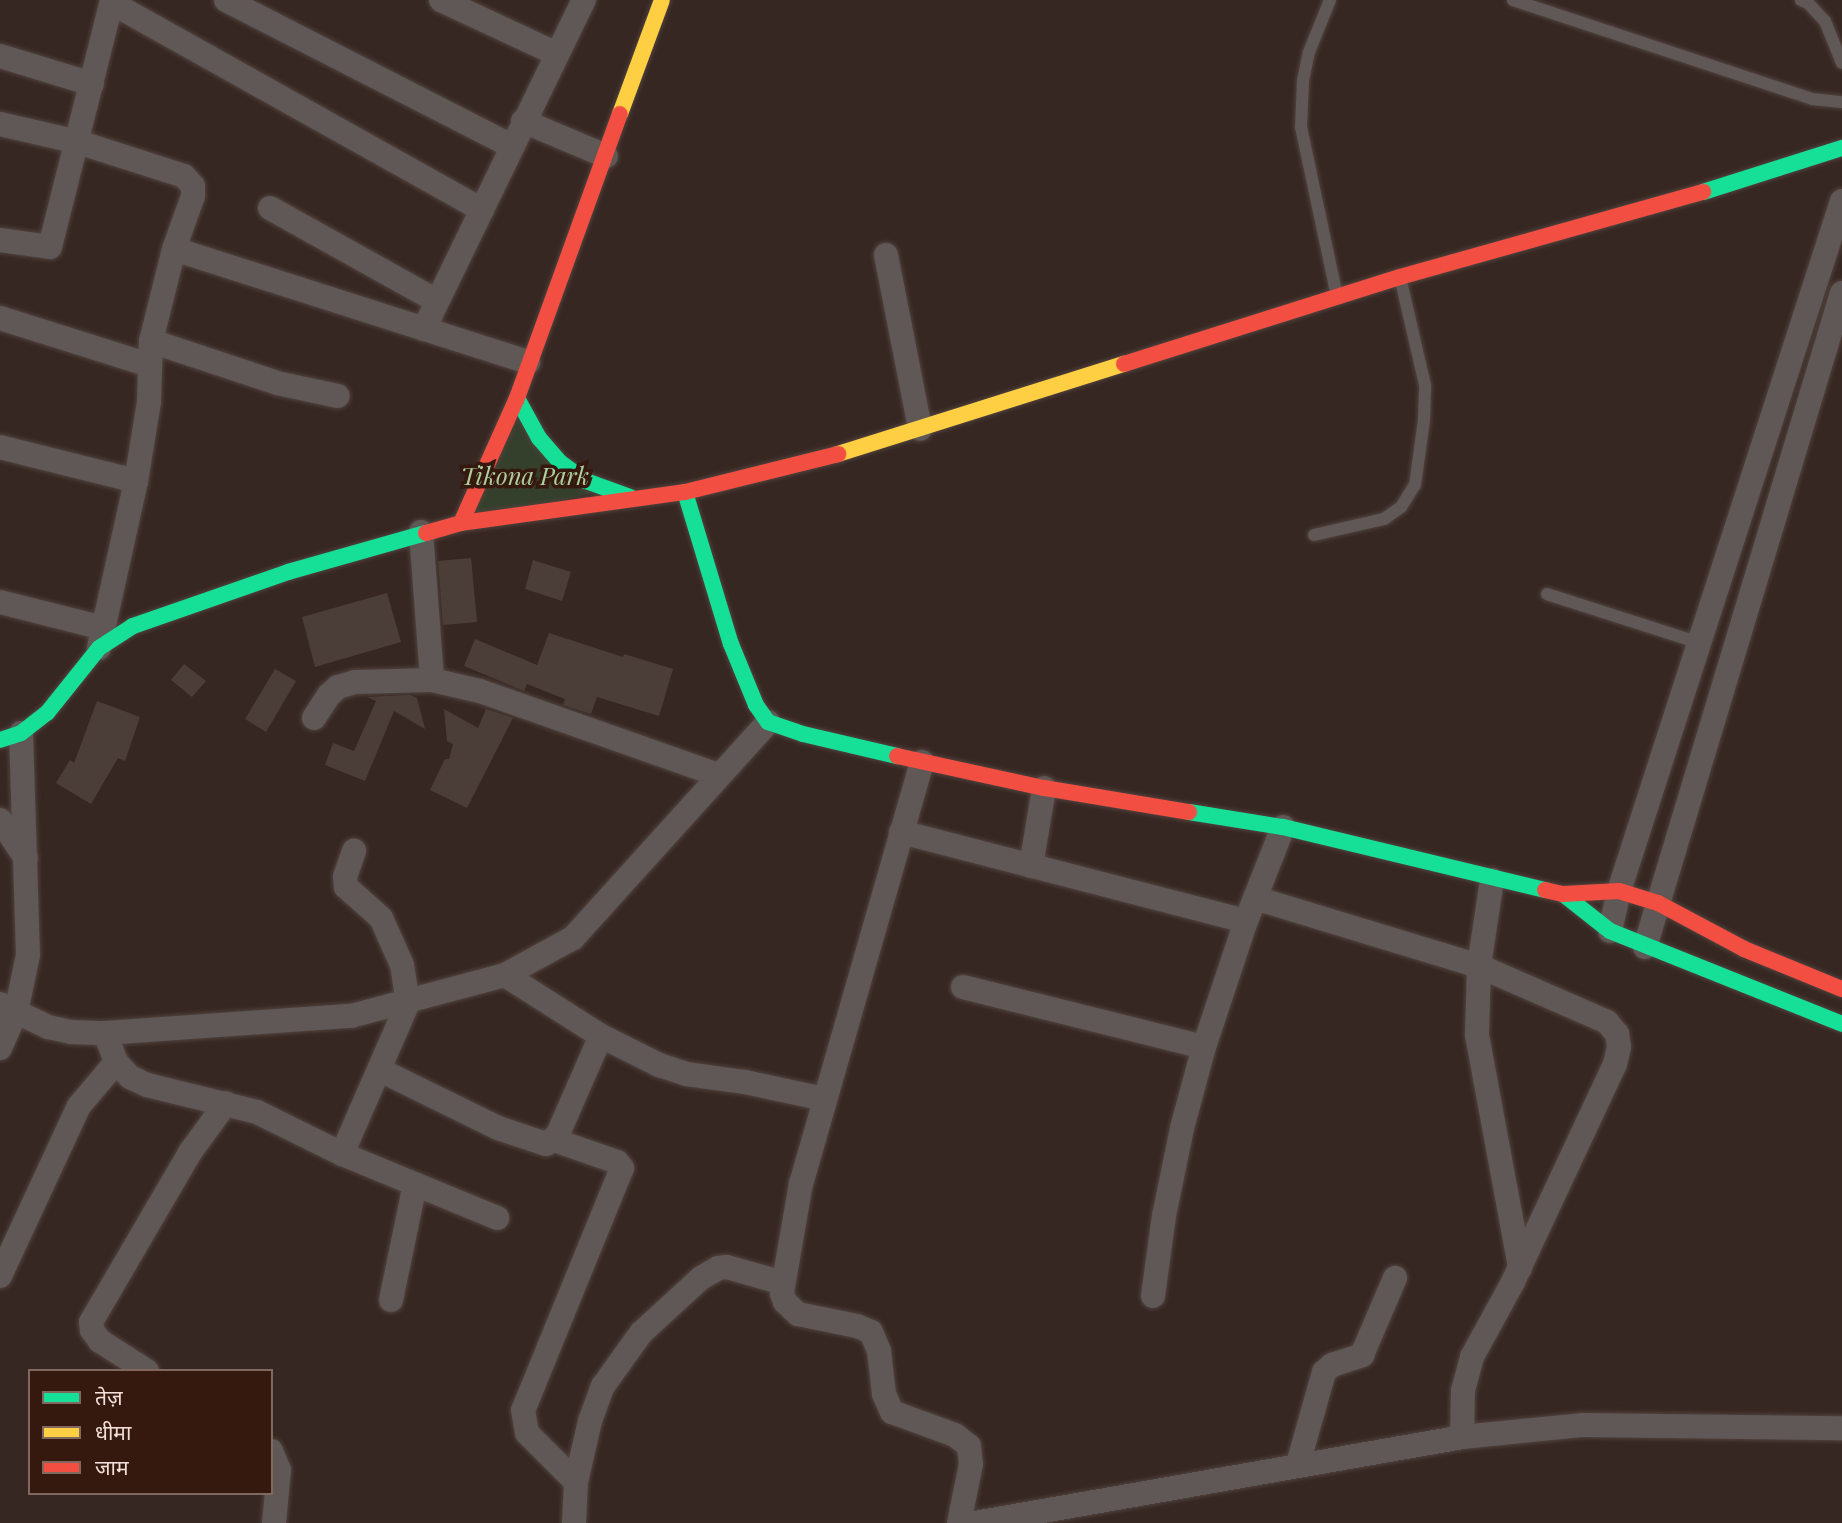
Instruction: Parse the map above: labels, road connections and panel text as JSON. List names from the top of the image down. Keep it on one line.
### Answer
{"parks":["Tikona Park"],"legend":["तेज़","धीमा","जाम"]}
